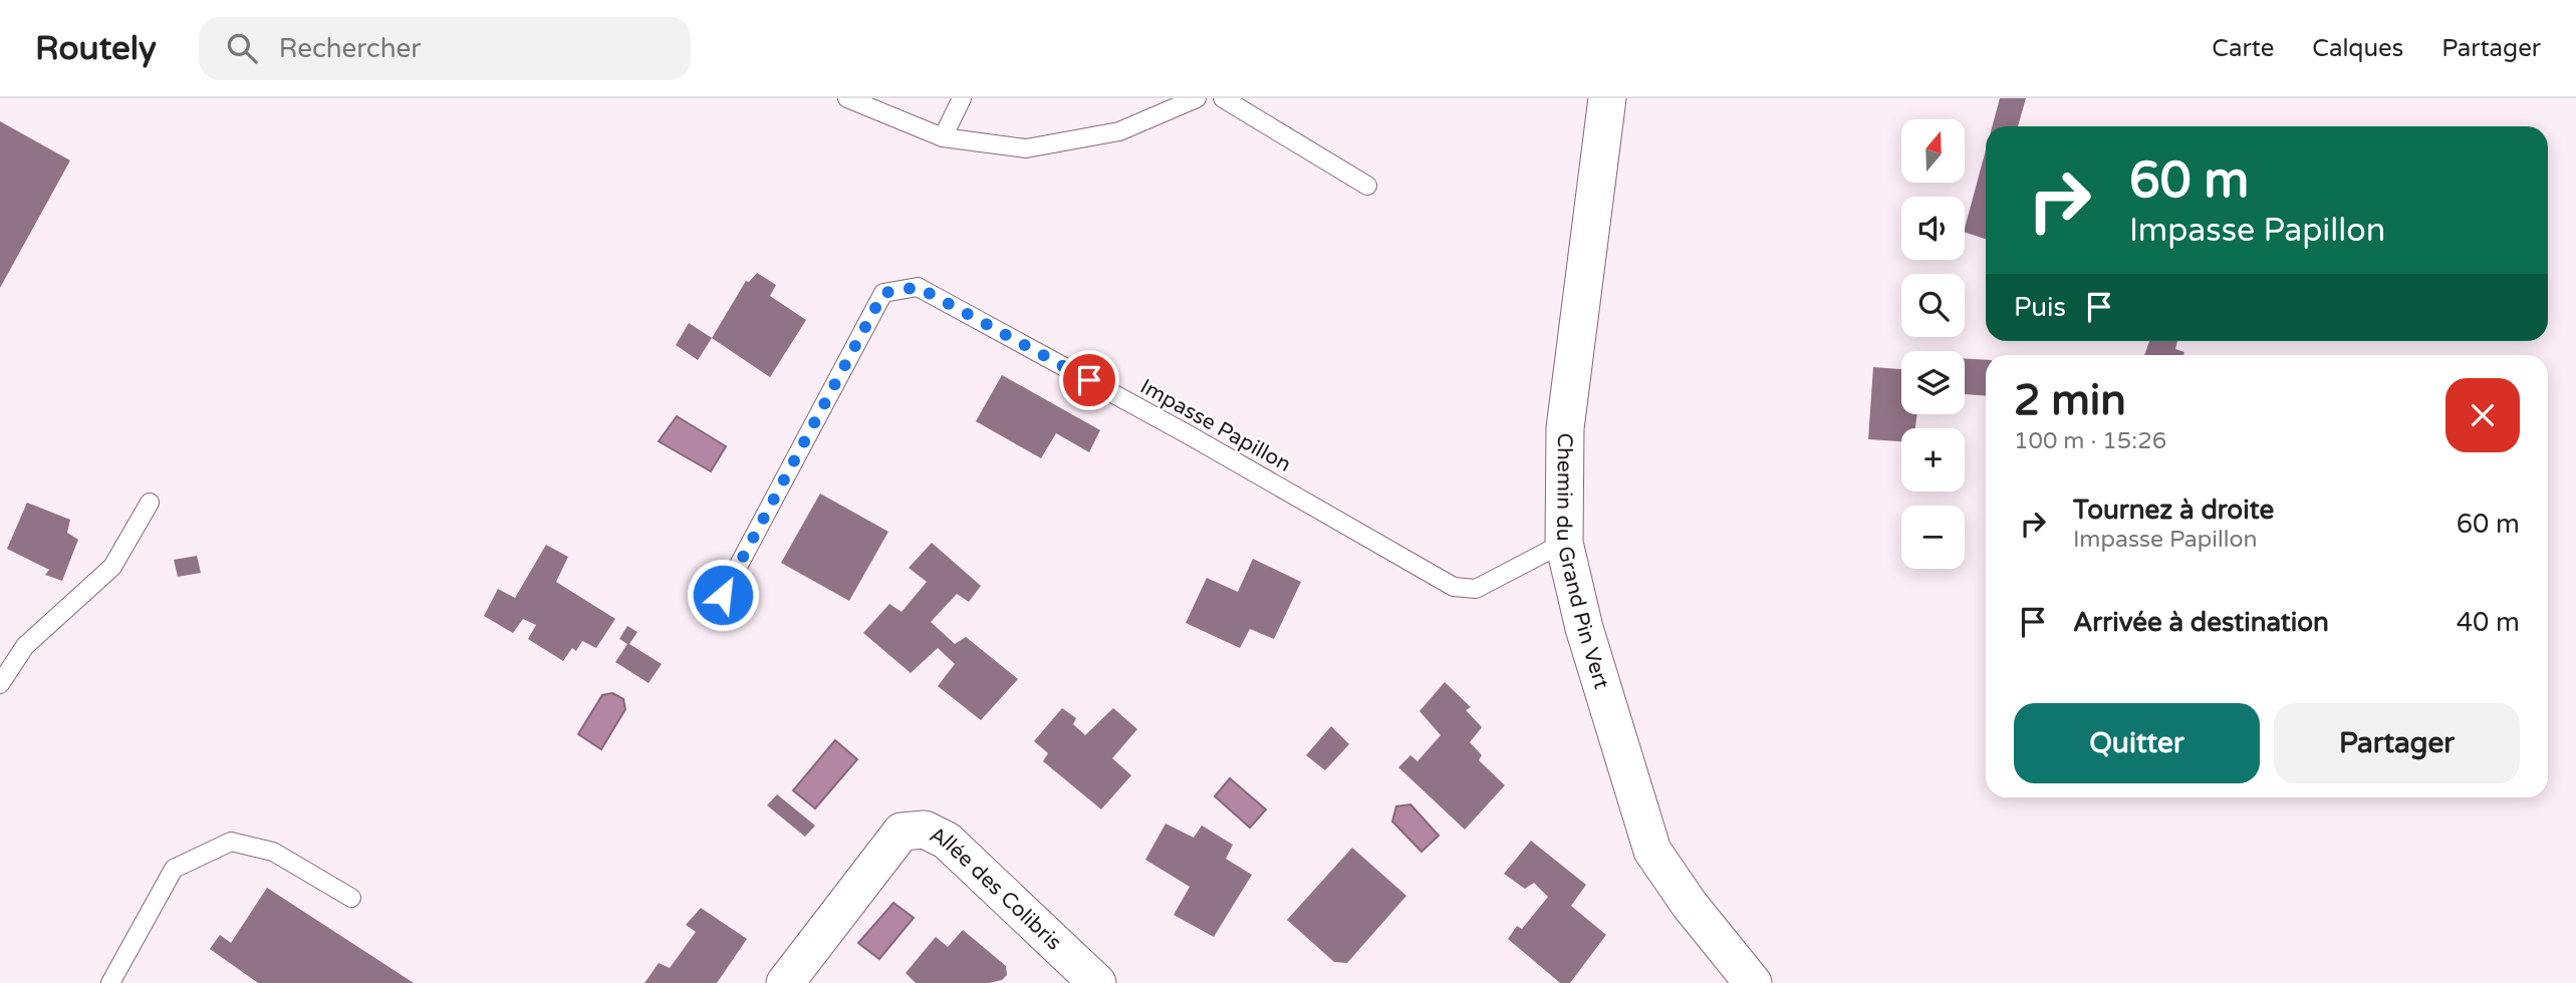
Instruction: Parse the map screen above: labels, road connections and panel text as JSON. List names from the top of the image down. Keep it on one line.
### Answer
{"streets":{"street":["Chemin du Grand Pin Vert","Allée des Colibris"],"lane":["Impasse Papillon"]},"crossings":[["Impasse Papillon","Chemin du Grand Pin Vert"]],"north":"top","page":{"header":"Routely","search":"Rechercher","nav":["Carte","Calques","Partager"],"map_buttons":["+","−"],"turn":["60 m","Impasse Papillon"],"then":"Puis","heading":["2 min","100 m · 15:26"],"list":[{"name":"Tournez à droite","note":"Impasse Papillon","value":"60 m"},{"name":"Arrivée à destination","value":"40 m"}],"buttons":["Quitter","Partager"]}}
